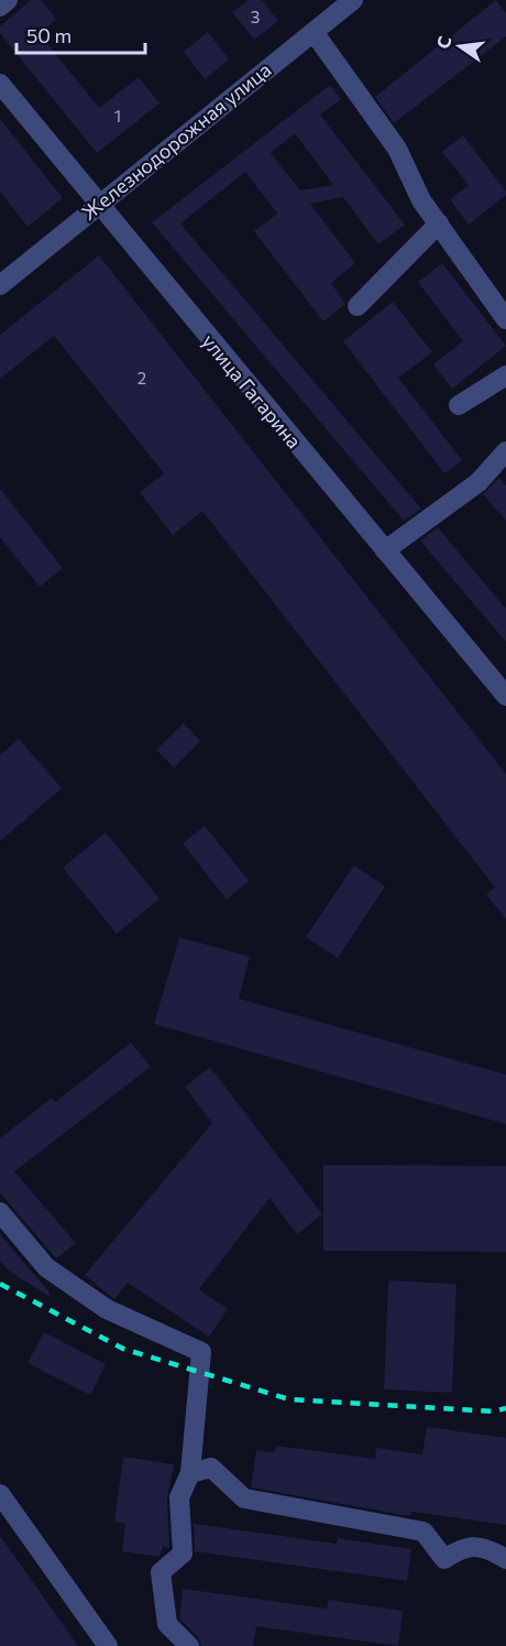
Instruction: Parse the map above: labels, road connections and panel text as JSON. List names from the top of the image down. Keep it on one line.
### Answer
{"streets":{"street":["Железнодорожная улица","улица Гагарина"]},"crossings":[["Железнодорожная улица","улица Гагарина"]],"house_numbers":["3","1","2"],"scale_bar":"50 m","north":"left"}
